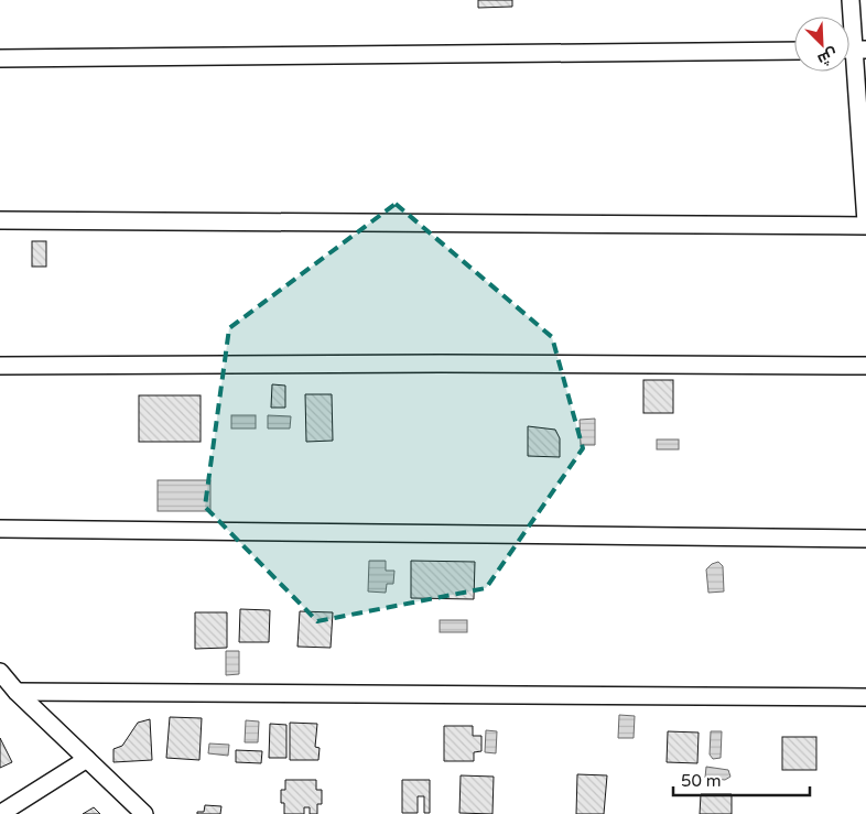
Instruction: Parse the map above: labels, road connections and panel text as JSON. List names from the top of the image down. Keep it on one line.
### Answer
{"scale_bar":"50 m","north":"bottom right"}
